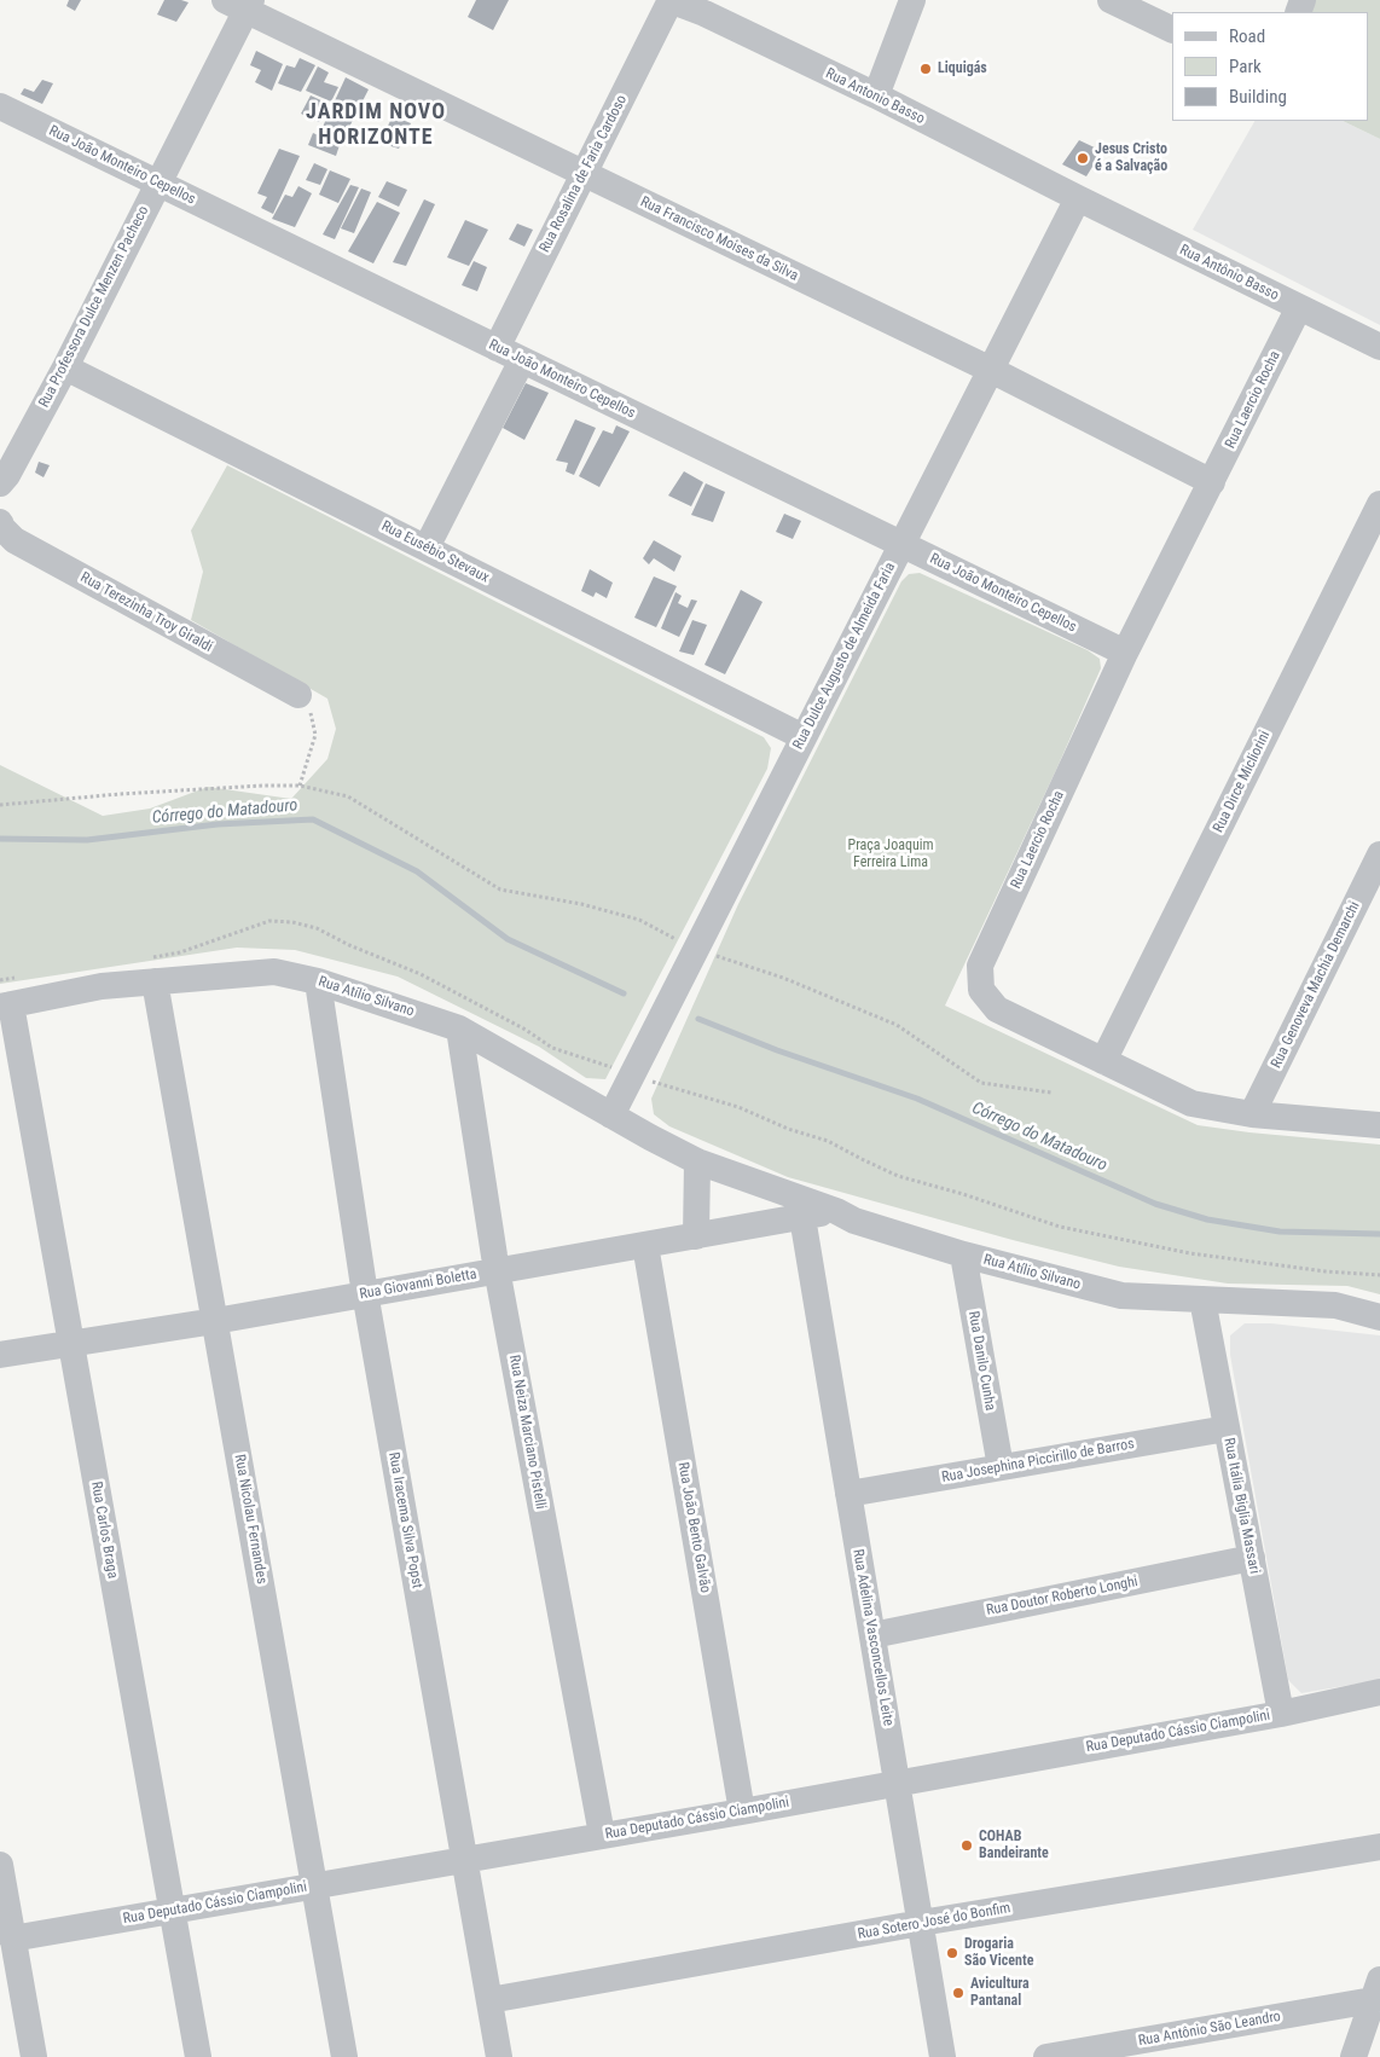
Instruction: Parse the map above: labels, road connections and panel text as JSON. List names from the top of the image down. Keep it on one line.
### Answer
{"streets":{"street":["Rua Antonio Basso","Rua João Monteiro Cepellos","Rua Rosalina de Faria Cardoso","Rua Francisco Moises da Silva","Rua Antônio Basso","Rua Professora Dulce Menzen Pacheco","Rua Laercio Rocha","Rua Eusébio Stevaux","Rua Terezinha Troy Giraldi","Rua Dulce Augusto de Almeida Faria","Rua Dirce Micliorini","Rua Genoveva Machia Demarchi","Rua Atílio Silvano","Rua Giovanni Boletta","Rua Danilo Cunha","Rua Neiza Marciano Pistelli","Rua Josephina Piccirillo de Barros","Rua Itália Biglia Massari","Rua Nicolau Fernandes","Rua Iracema Silva Popst","Rua João Bento Galvão","Rua Carlos Braga","Rua Doutor Roberto Longhi","Rua Adelina Vasconcellos Leite","Rua Deputado Cássio Ciampolini","Rua Sotero José do Bonfim","Rua Antônio São Leandro"]},"crossings":[["Rua Antonio Basso","Rua Rosalina de Faria Cardoso"],["Rua Antonio Basso","Rua Antônio Basso"],["Rua Antonio Basso","Rua Dulce Augusto de Almeida Faria"],["Rua João Monteiro Cepellos","Rua Rosalina de Faria Cardoso"],["Rua João Monteiro Cepellos","Rua Professora Dulce Menzen Pacheco"],["Rua João Monteiro Cepellos","Rua Laercio Rocha"],["Rua João Monteiro Cepellos","Rua Dulce Augusto de Almeida Faria"],["Rua Rosalina de Faria Cardoso","Rua Francisco Moises da Silva"],["Rua Francisco Moises da Silva","Rua Professora Dulce Menzen Pacheco"],["Rua Francisco Moises da Silva","Rua Laercio Rocha"],["Rua Francisco Moises da Silva","Rua Dulce Augusto de Almeida Faria"],["Rua Antônio Basso","Rua Laercio Rocha"],["Rua Antônio Basso","Rua Dulce Augusto de Almeida Faria"],["Rua Professora Dulce Menzen Pacheco","Rua Eusébio Stevaux"],["Rua Laercio Rocha","Rua Dirce Micliorini"],["Rua Laercio Rocha","Rua Genoveva Machia Demarchi"],["Rua Eusébio Stevaux","Rua Dulce Augusto de Almeida Faria"],["Rua Dulce Augusto de Almeida Faria","Rua Atílio Silvano"],["Rua Atílio Silvano","Rua Giovanni Boletta"],["Rua Atílio Silvano","Rua Danilo Cunha"],["Rua Atílio Silvano","Rua Neiza Marciano Pistelli"],["Rua Atílio Silvano","Rua Itália Biglia Massari"],["Rua Atílio Silvano","Rua Nicolau Fernandes"],["Rua Atílio Silvano","Rua Iracema Silva Popst"],["Rua Atílio Silvano","Rua Carlos Braga"],["Rua Giovanni Boletta","Rua Neiza Marciano Pistelli"],["Rua Giovanni Boletta","Rua Nicolau Fernandes"],["Rua Giovanni Boletta","Rua Iracema Silva Popst"],["Rua Giovanni Boletta","Rua João Bento Galvão"],["Rua Giovanni Boletta","Rua Carlos Braga"],["Rua Giovanni Boletta","Rua Adelina Vasconcellos Leite"],["Rua Danilo Cunha","Rua Josephina Piccirillo de Barros"],["Rua Neiza Marciano Pistelli","Rua Deputado Cássio Ciampolini"],["Rua Josephina Piccirillo de Barros","Rua Itália Biglia Massari"],["Rua Josephina Piccirillo de Barros","Rua Adelina Vasconcellos Leite"],["Rua Itália Biglia Massari","Rua Doutor Roberto Longhi"],["Rua Itália Biglia Massari","Rua Deputado Cássio Ciampolini"],["Rua Nicolau Fernandes","Rua Deputado Cássio Ciampolini"],["Rua Iracema Silva Popst","Rua Deputado Cássio Ciampolini"],["Rua Iracema Silva Popst","Rua Sotero José do Bonfim"],["Rua João Bento Galvão","Rua Deputado Cássio Ciampolini"],["Rua Carlos Braga","Rua Deputado Cássio Ciampolini"],["Rua Doutor Roberto Longhi","Rua Adelina Vasconcellos Leite"],["Rua Adelina Vasconcellos Leite","Rua Deputado Cássio Ciampolini"],["Rua Adelina Vasconcellos Leite","Rua Sotero José do Bonfim"]],"districts":["JARDIM NOVO HORIZONTE"],"water":["Córrego do Matadouro"],"parks":["Praça Joaquim Ferreira Lima"],"places":["Liquigás","Jesus Cristo é a Salvação","COHAB Bandeirante","Drogaria São Vicente","Avicultura Pantanal"],"legend":["Road","Park","Building"]}
